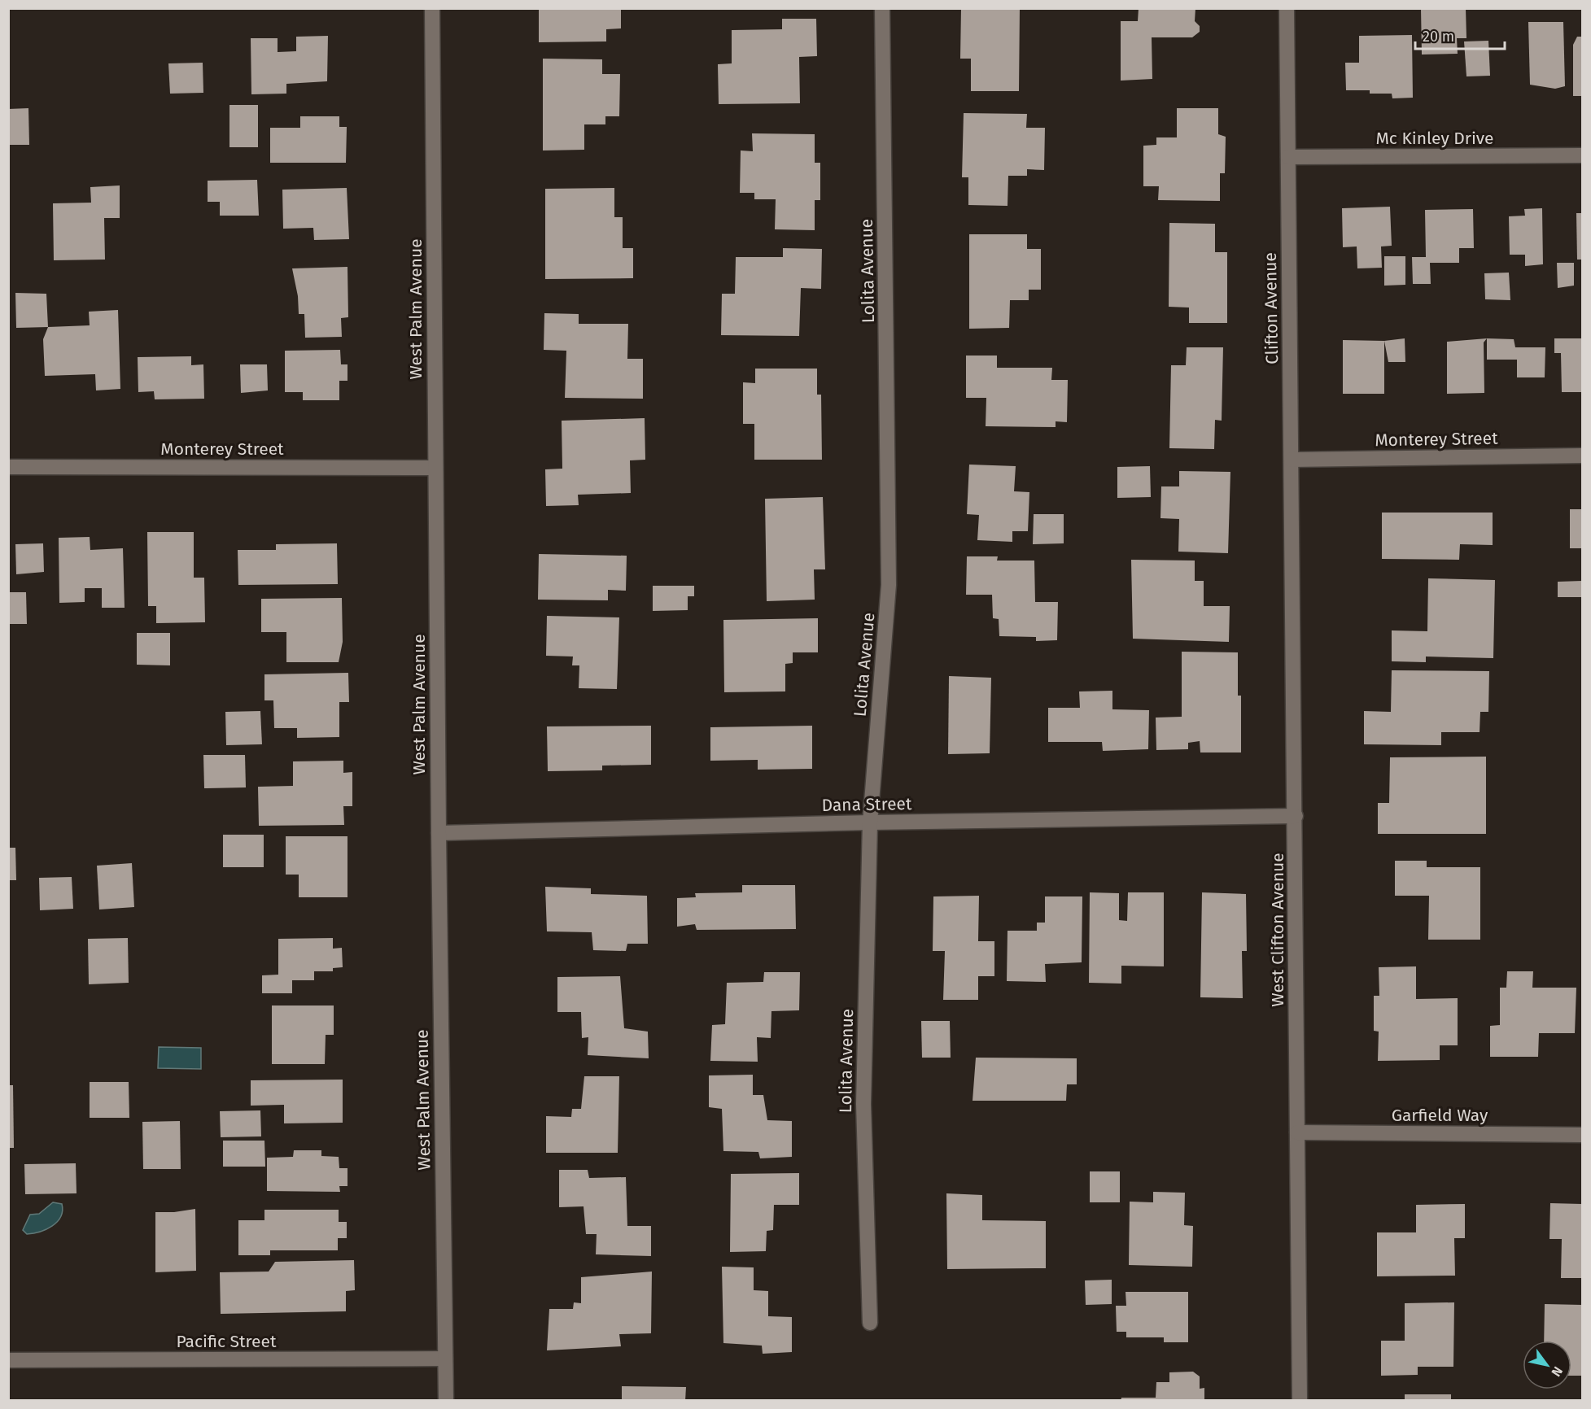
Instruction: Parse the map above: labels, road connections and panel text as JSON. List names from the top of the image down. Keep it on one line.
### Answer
{"streets":{"street":["Mc Kinley Drive","Lolita Avenue","Clifton Avenue","West Palm Avenue","Monterey Street","Dana Street","West Clifton Avenue","Garfield Way","Pacific Street"]},"crossings":[["Mc Kinley Drive","Clifton Avenue"],["Lolita Avenue","Dana Street"],["Clifton Avenue","Monterey Street"],["Clifton Avenue","West Clifton Avenue"],["West Palm Avenue","Monterey Street"],["West Palm Avenue","Dana Street"],["West Palm Avenue","Pacific Street"],["Monterey Street","West Clifton Avenue"],["Dana Street","West Clifton Avenue"],["West Clifton Avenue","Garfield Way"]],"scale_bar":"20 m","north":"bottom right"}
